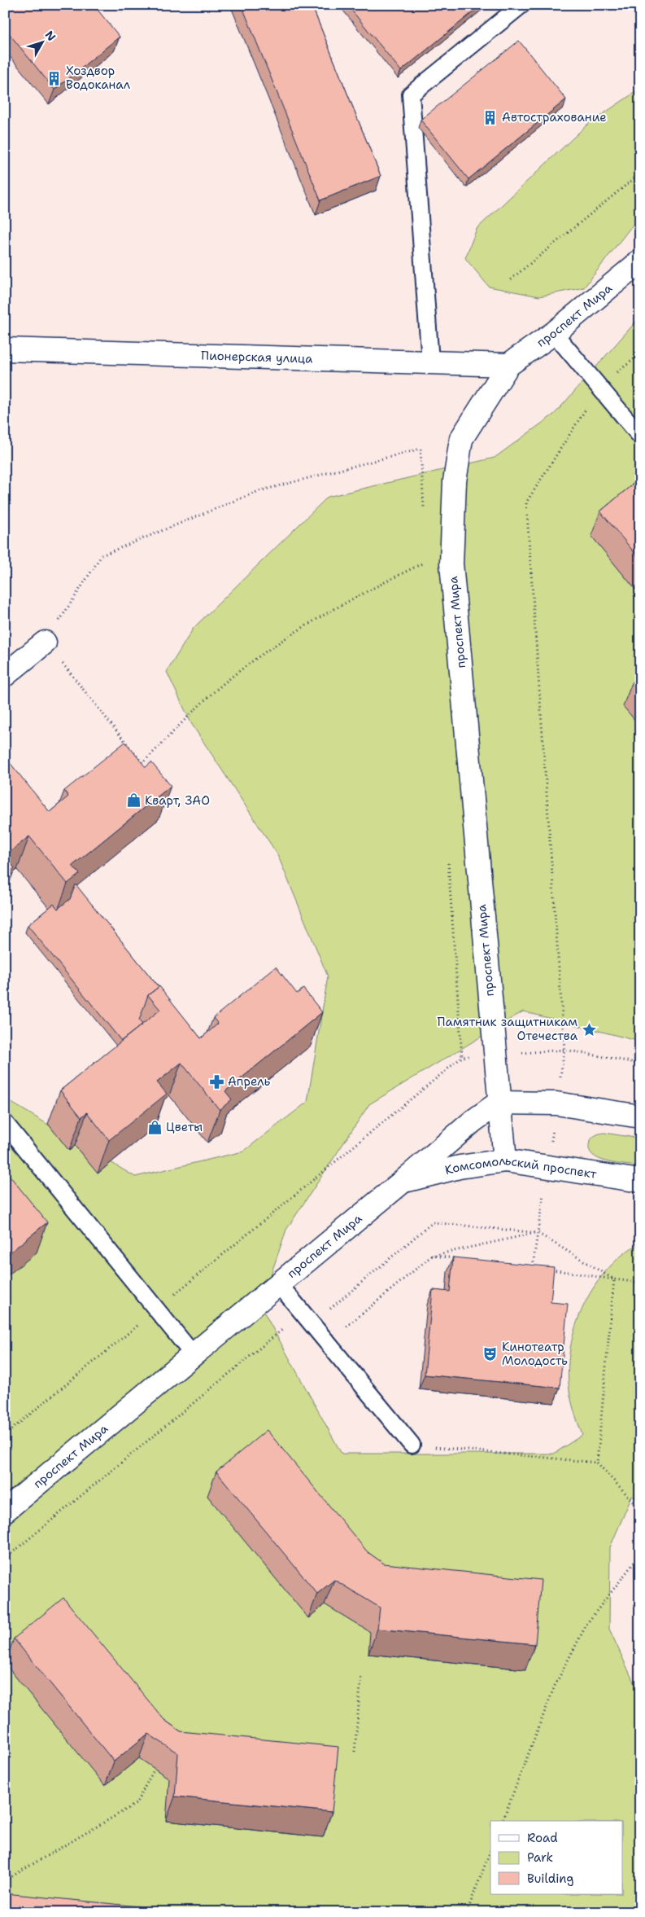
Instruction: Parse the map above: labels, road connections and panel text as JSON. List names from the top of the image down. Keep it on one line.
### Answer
{"streets":{"street":["проспект Мира","Пионерская улица","Комсомольский проспект"]},"crossings":[["проспект Мира","Пионерская улица"],["проспект Мира","Комсомольский проспект"]],"places":{"building":["Хоздвор Водоканал","Автострахование"],"shop":["Кварт, ЗАО","Цветы"],"place":["Памятник защитникам Отечества"],"pharmacy":["Апрель"],"theatre":["Кинотеатр Молодость"]},"legend":["Road","Park","Building"],"north":"top right"}
